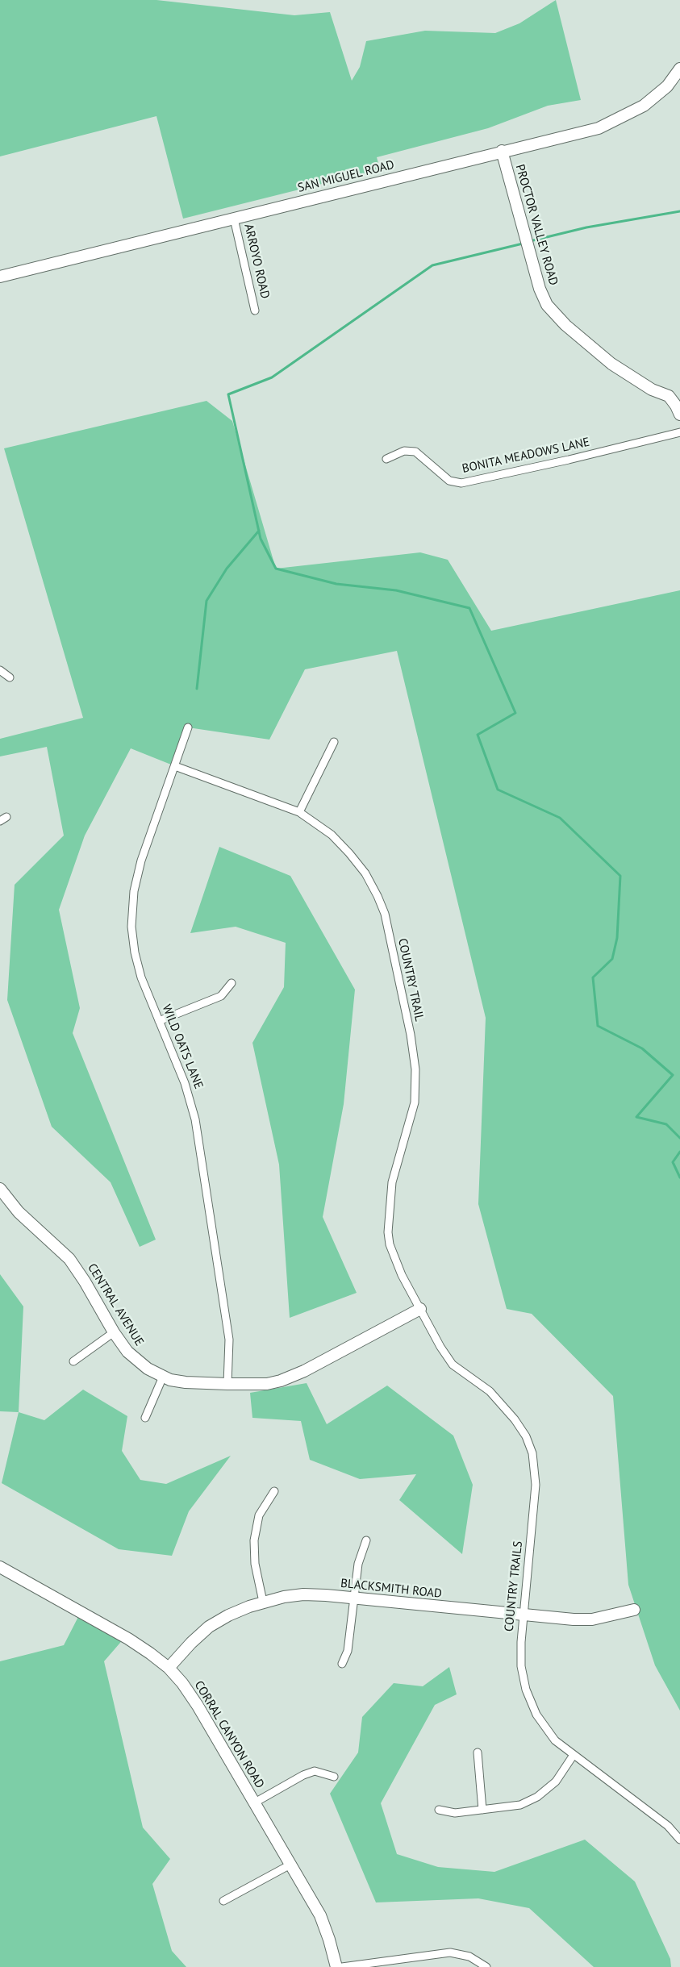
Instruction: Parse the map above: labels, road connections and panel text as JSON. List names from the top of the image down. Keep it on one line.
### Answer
{"streets":{"street":["SAN MIGUEL ROAD","PROCTOR VALLEY ROAD","ARROYO ROAD","BONITA MEADOWS LANE","COUNTRY TRAIL","WILD OATS LANE","CENTRAL AVENUE","COUNTRY TRAILS","BLACKSMITH ROAD","CORRAL CANYON ROAD"]},"crossings":[["SAN MIGUEL ROAD","PROCTOR VALLEY ROAD"],["SAN MIGUEL ROAD","ARROYO ROAD"],["COUNTRY TRAIL","WILD OATS LANE"],["COUNTRY TRAIL","CENTRAL AVENUE"],["COUNTRY TRAIL","COUNTRY TRAILS"],["WILD OATS LANE","CENTRAL AVENUE"],["CENTRAL AVENUE","COUNTRY TRAILS"],["COUNTRY TRAILS","BLACKSMITH ROAD"],["BLACKSMITH ROAD","CORRAL CANYON ROAD"]]}
